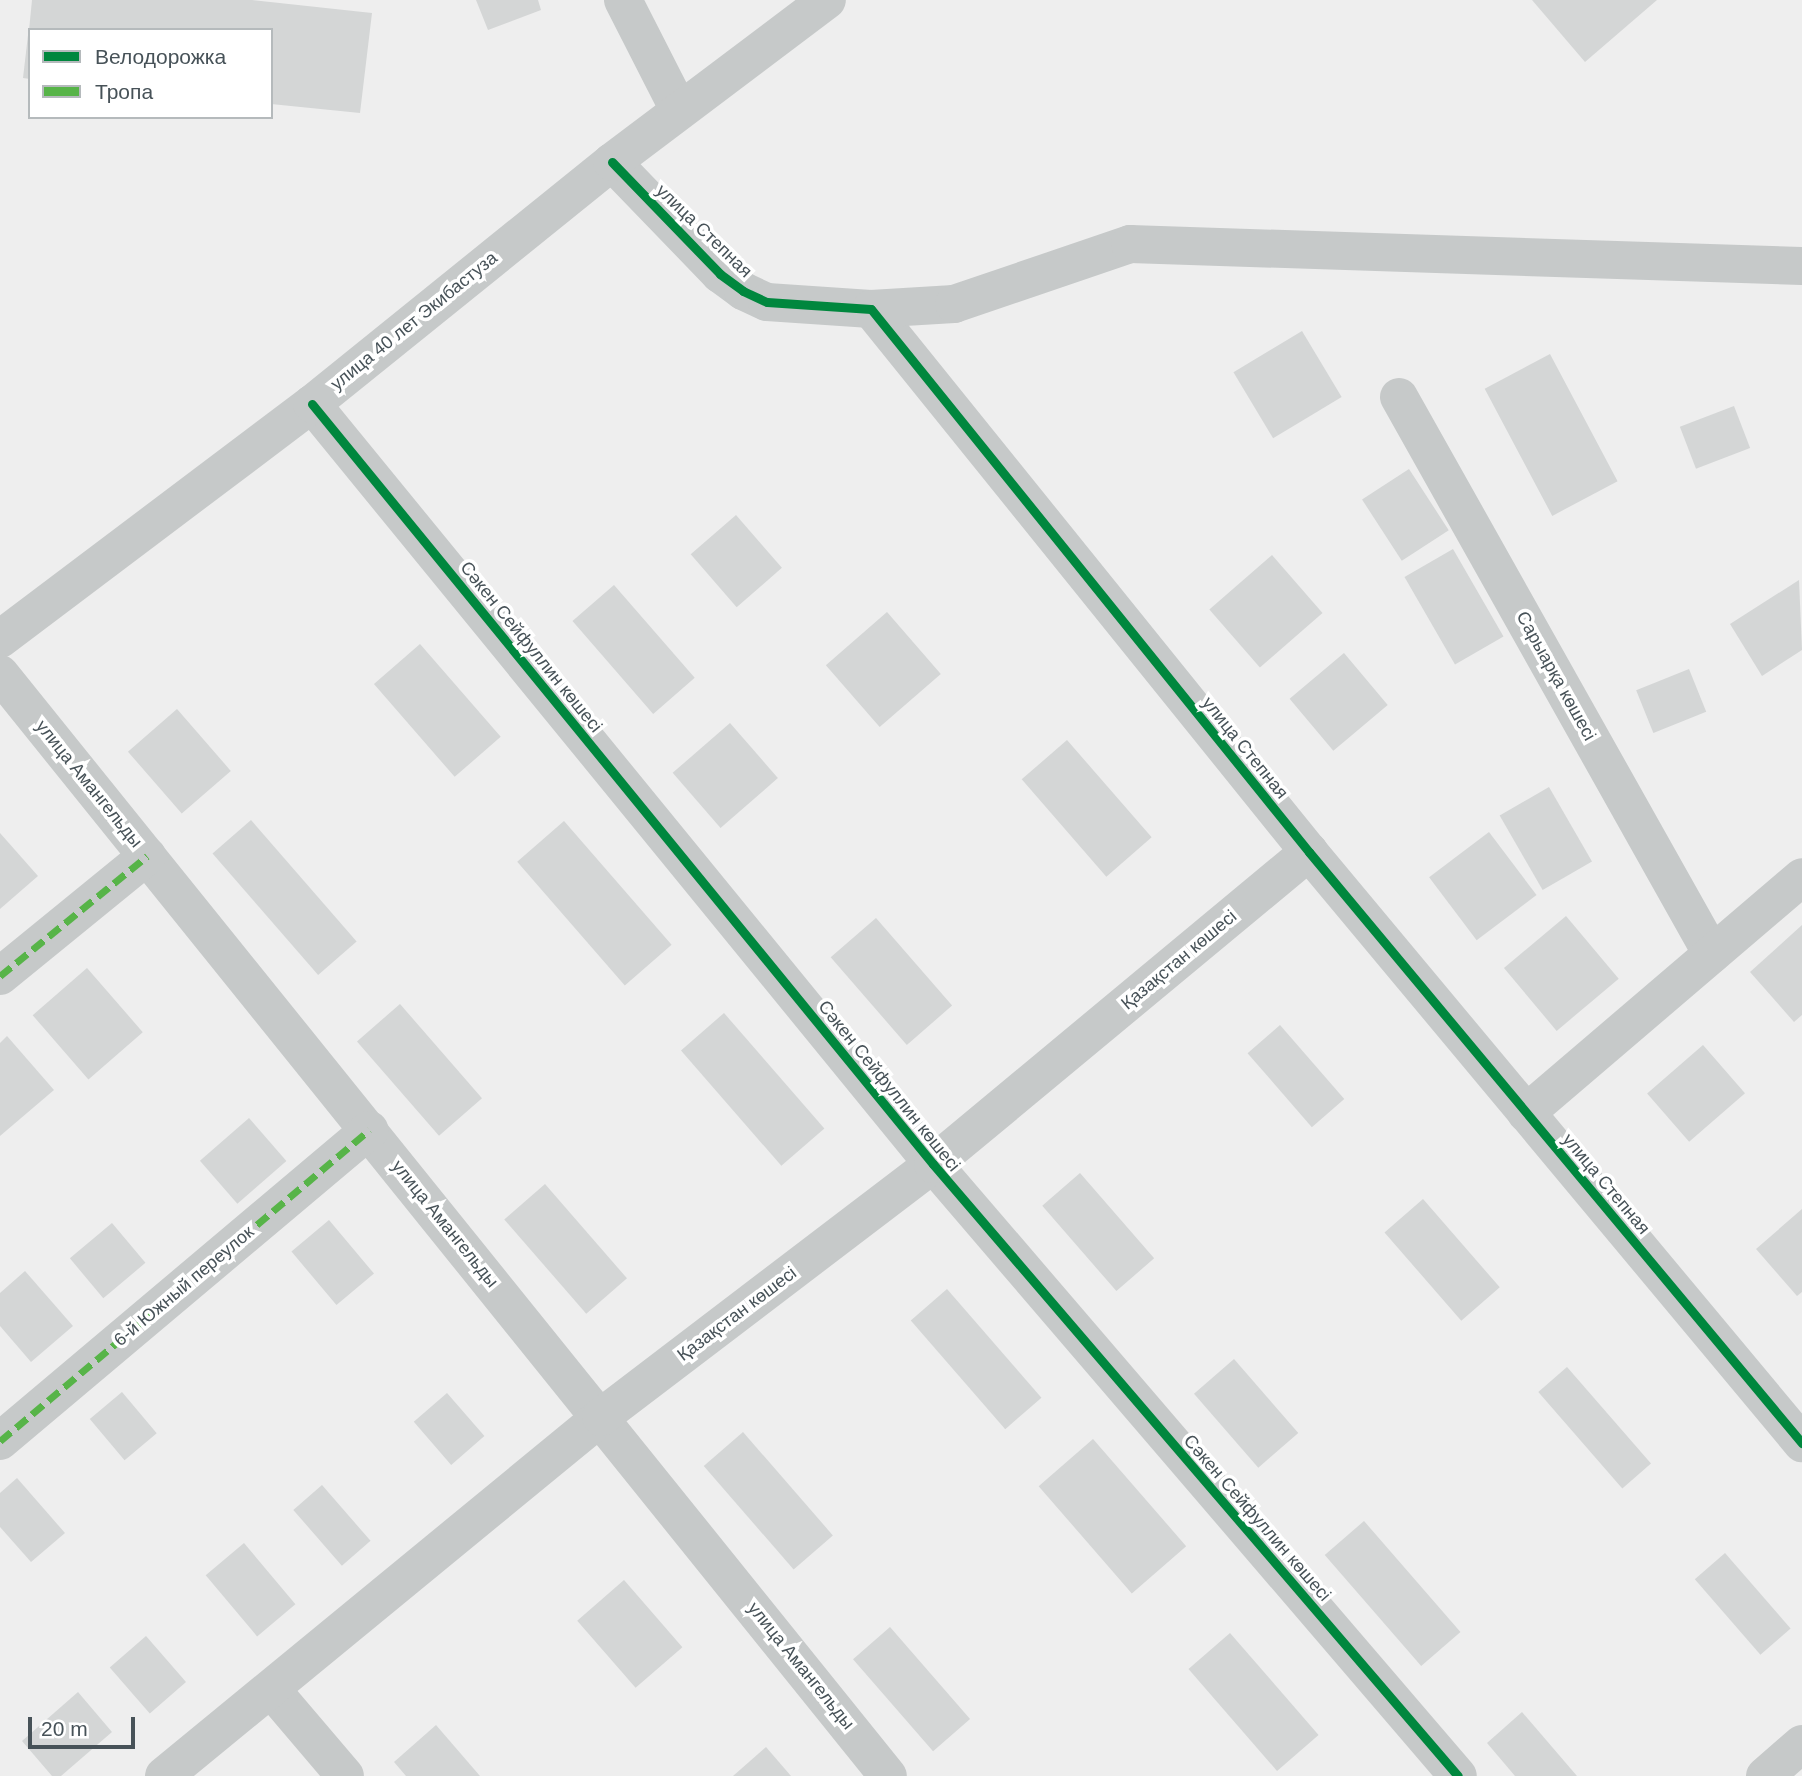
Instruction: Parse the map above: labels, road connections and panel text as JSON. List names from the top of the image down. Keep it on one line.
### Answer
{"streets":{"street":["улица Степная","улица 40 лет Экибастуза","Сәкен Сейфуллин көшесі","Сарыарқа көшесі","улица Амангельды","Қазақстан көшесі","6-й Южный переулок"]},"crossings":[["улица Степная","улица 40 лет Экибастуза"],["улица Степная","Қазақстан көшесі"],["улица 40 лет Экибастуза","Сәкен Сейфуллин көшесі"],["Сәкен Сейфуллин көшесі","Қазақстан көшесі"],["улица Амангельды","Қазақстан көшесі"],["улица Амангельды","6-й Южный переулок"]],"legend":["Велодорожка","Тропа"],"scale_bar":"20 m"}
